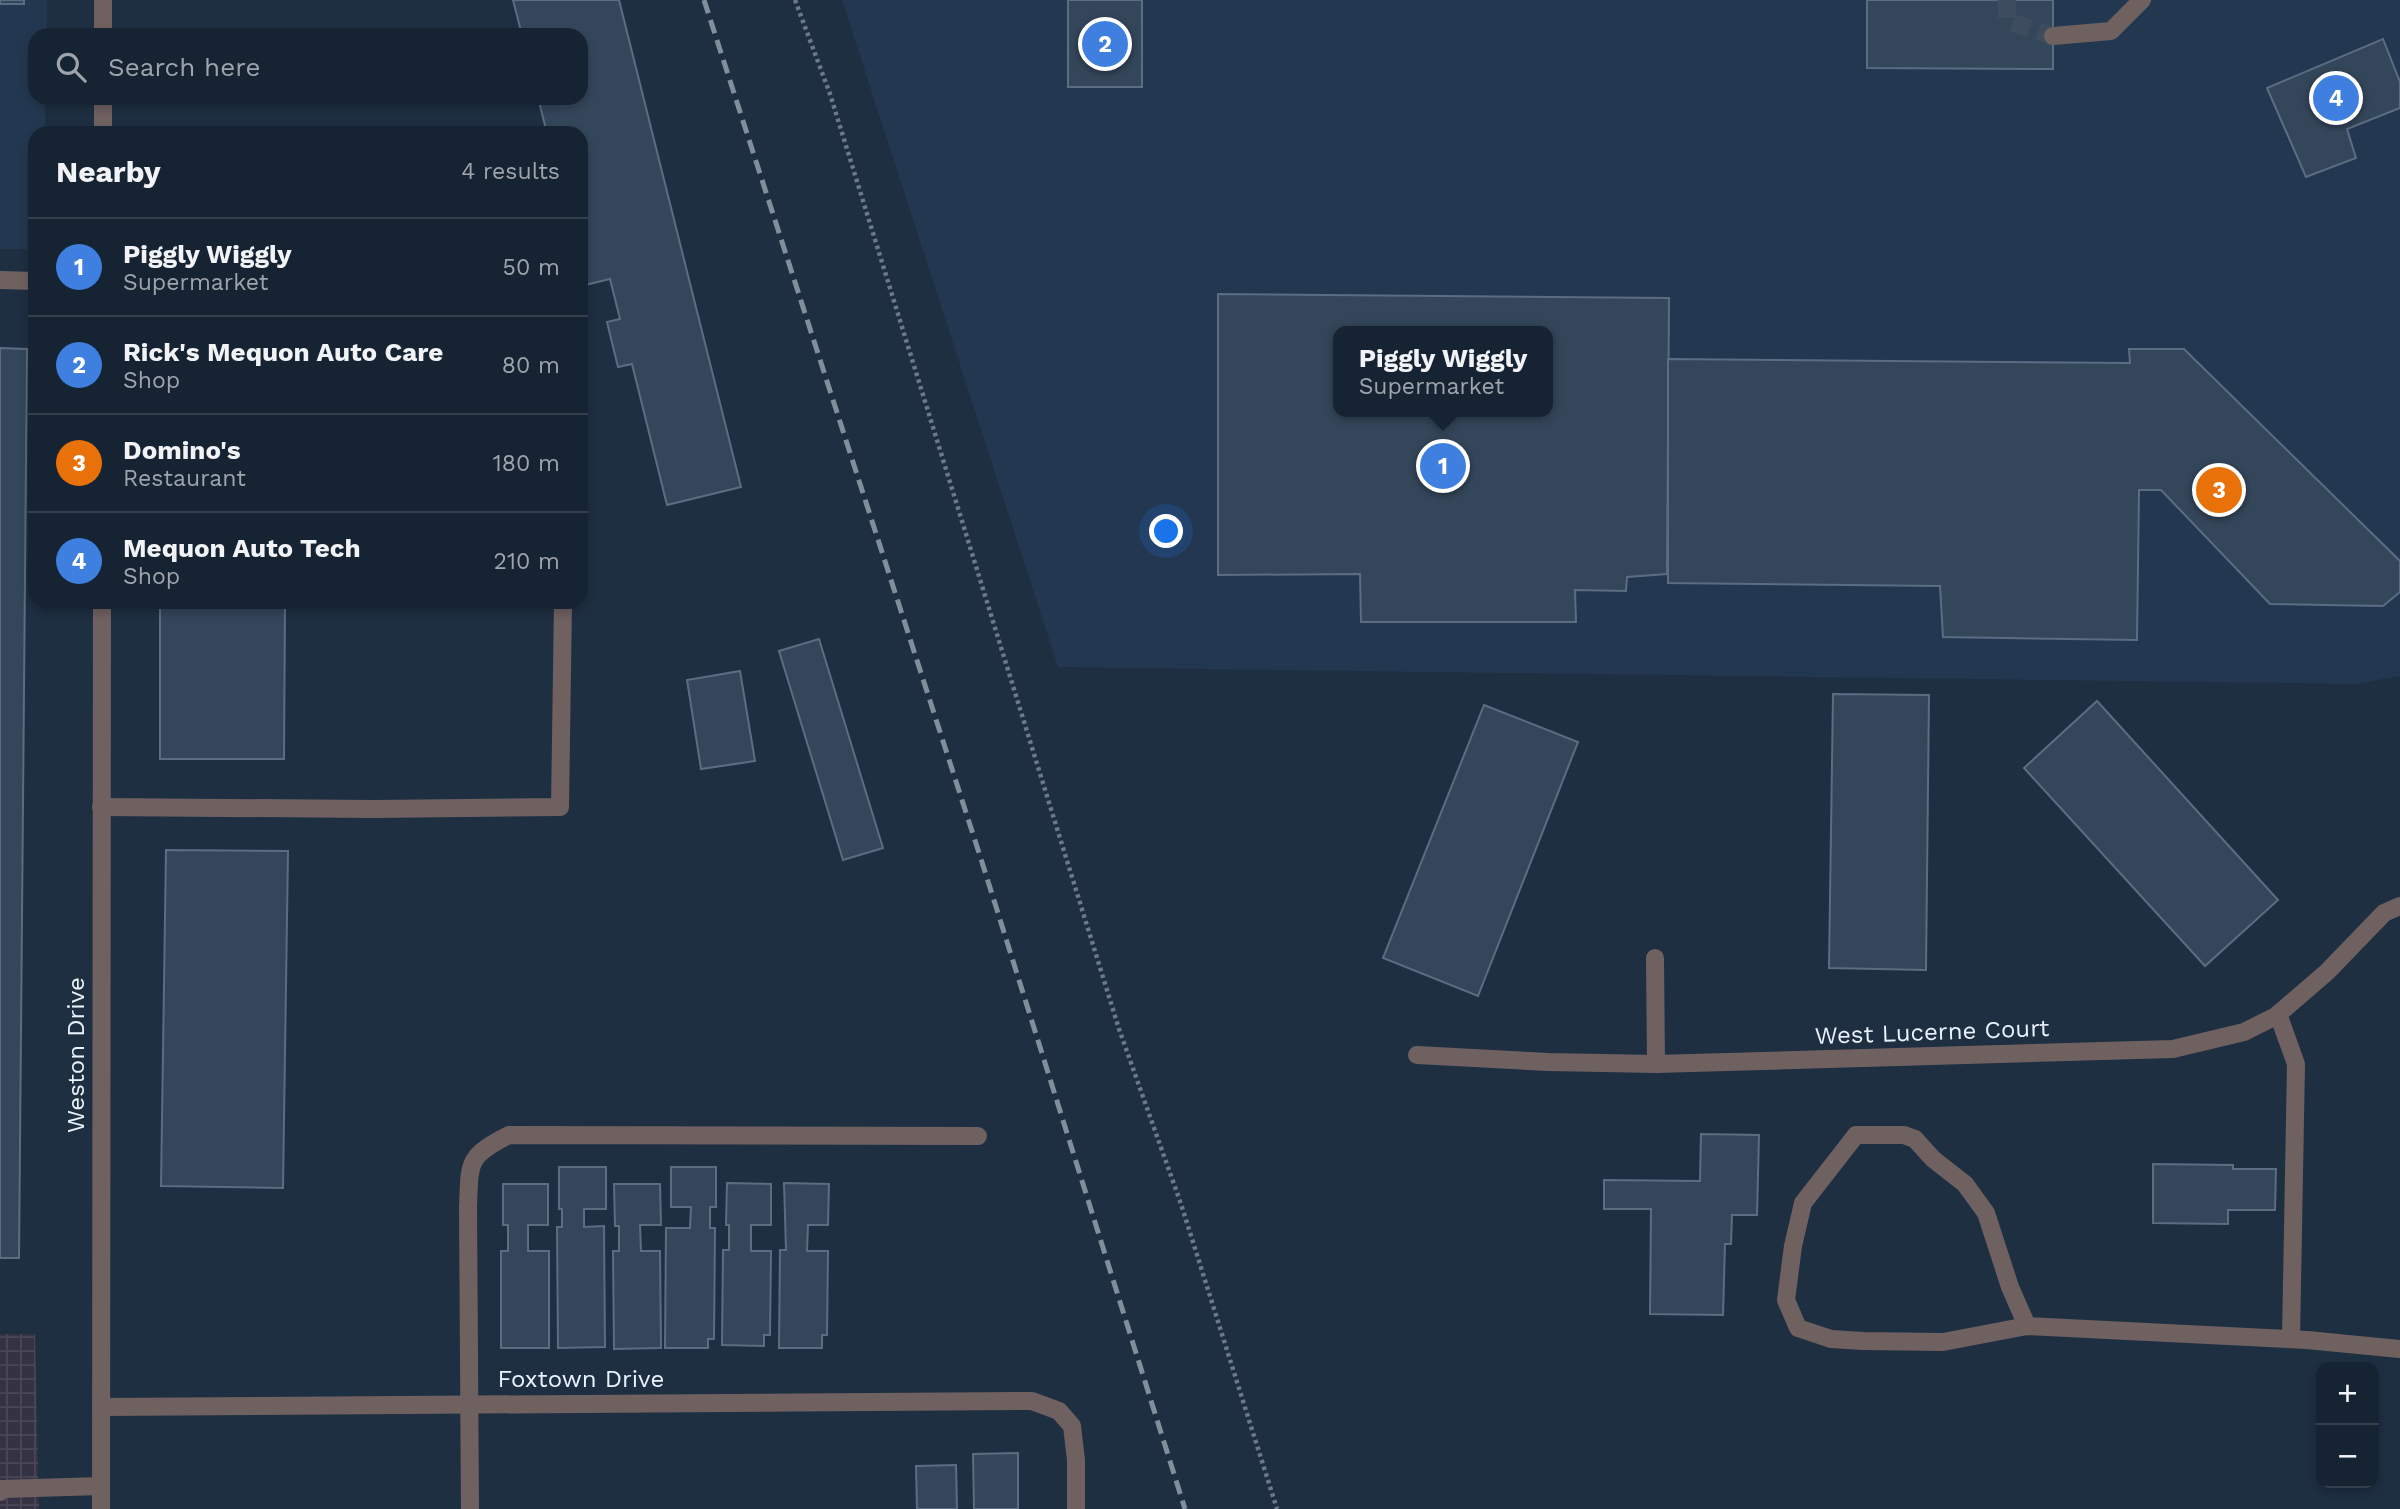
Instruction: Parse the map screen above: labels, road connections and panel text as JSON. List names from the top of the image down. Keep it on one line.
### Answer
{"streets":{"street":["West Lucerne Court","Weston Drive","Foxtown Drive"]},"crossings":[["Weston Drive","Foxtown Drive"]],"page":{"pins":["2","4","1","3"],"search":"Search here","heading":["Nearby","4 results"],"list":[{"mark":"1","name":"Piggly Wiggly","note":"Supermarket","value":"50 m"},{"mark":"2","name":"Rick's Mequon Auto Care","note":"Shop","value":"80 m"},{"mark":"3","name":"Domino's","note":"Restaurant","value":"180 m"},{"mark":"4","name":"Mequon Auto Tech","note":"Shop","value":"210 m"}],"popup":["Piggly Wiggly","Supermarket"],"map_buttons":["+","−"]}}
